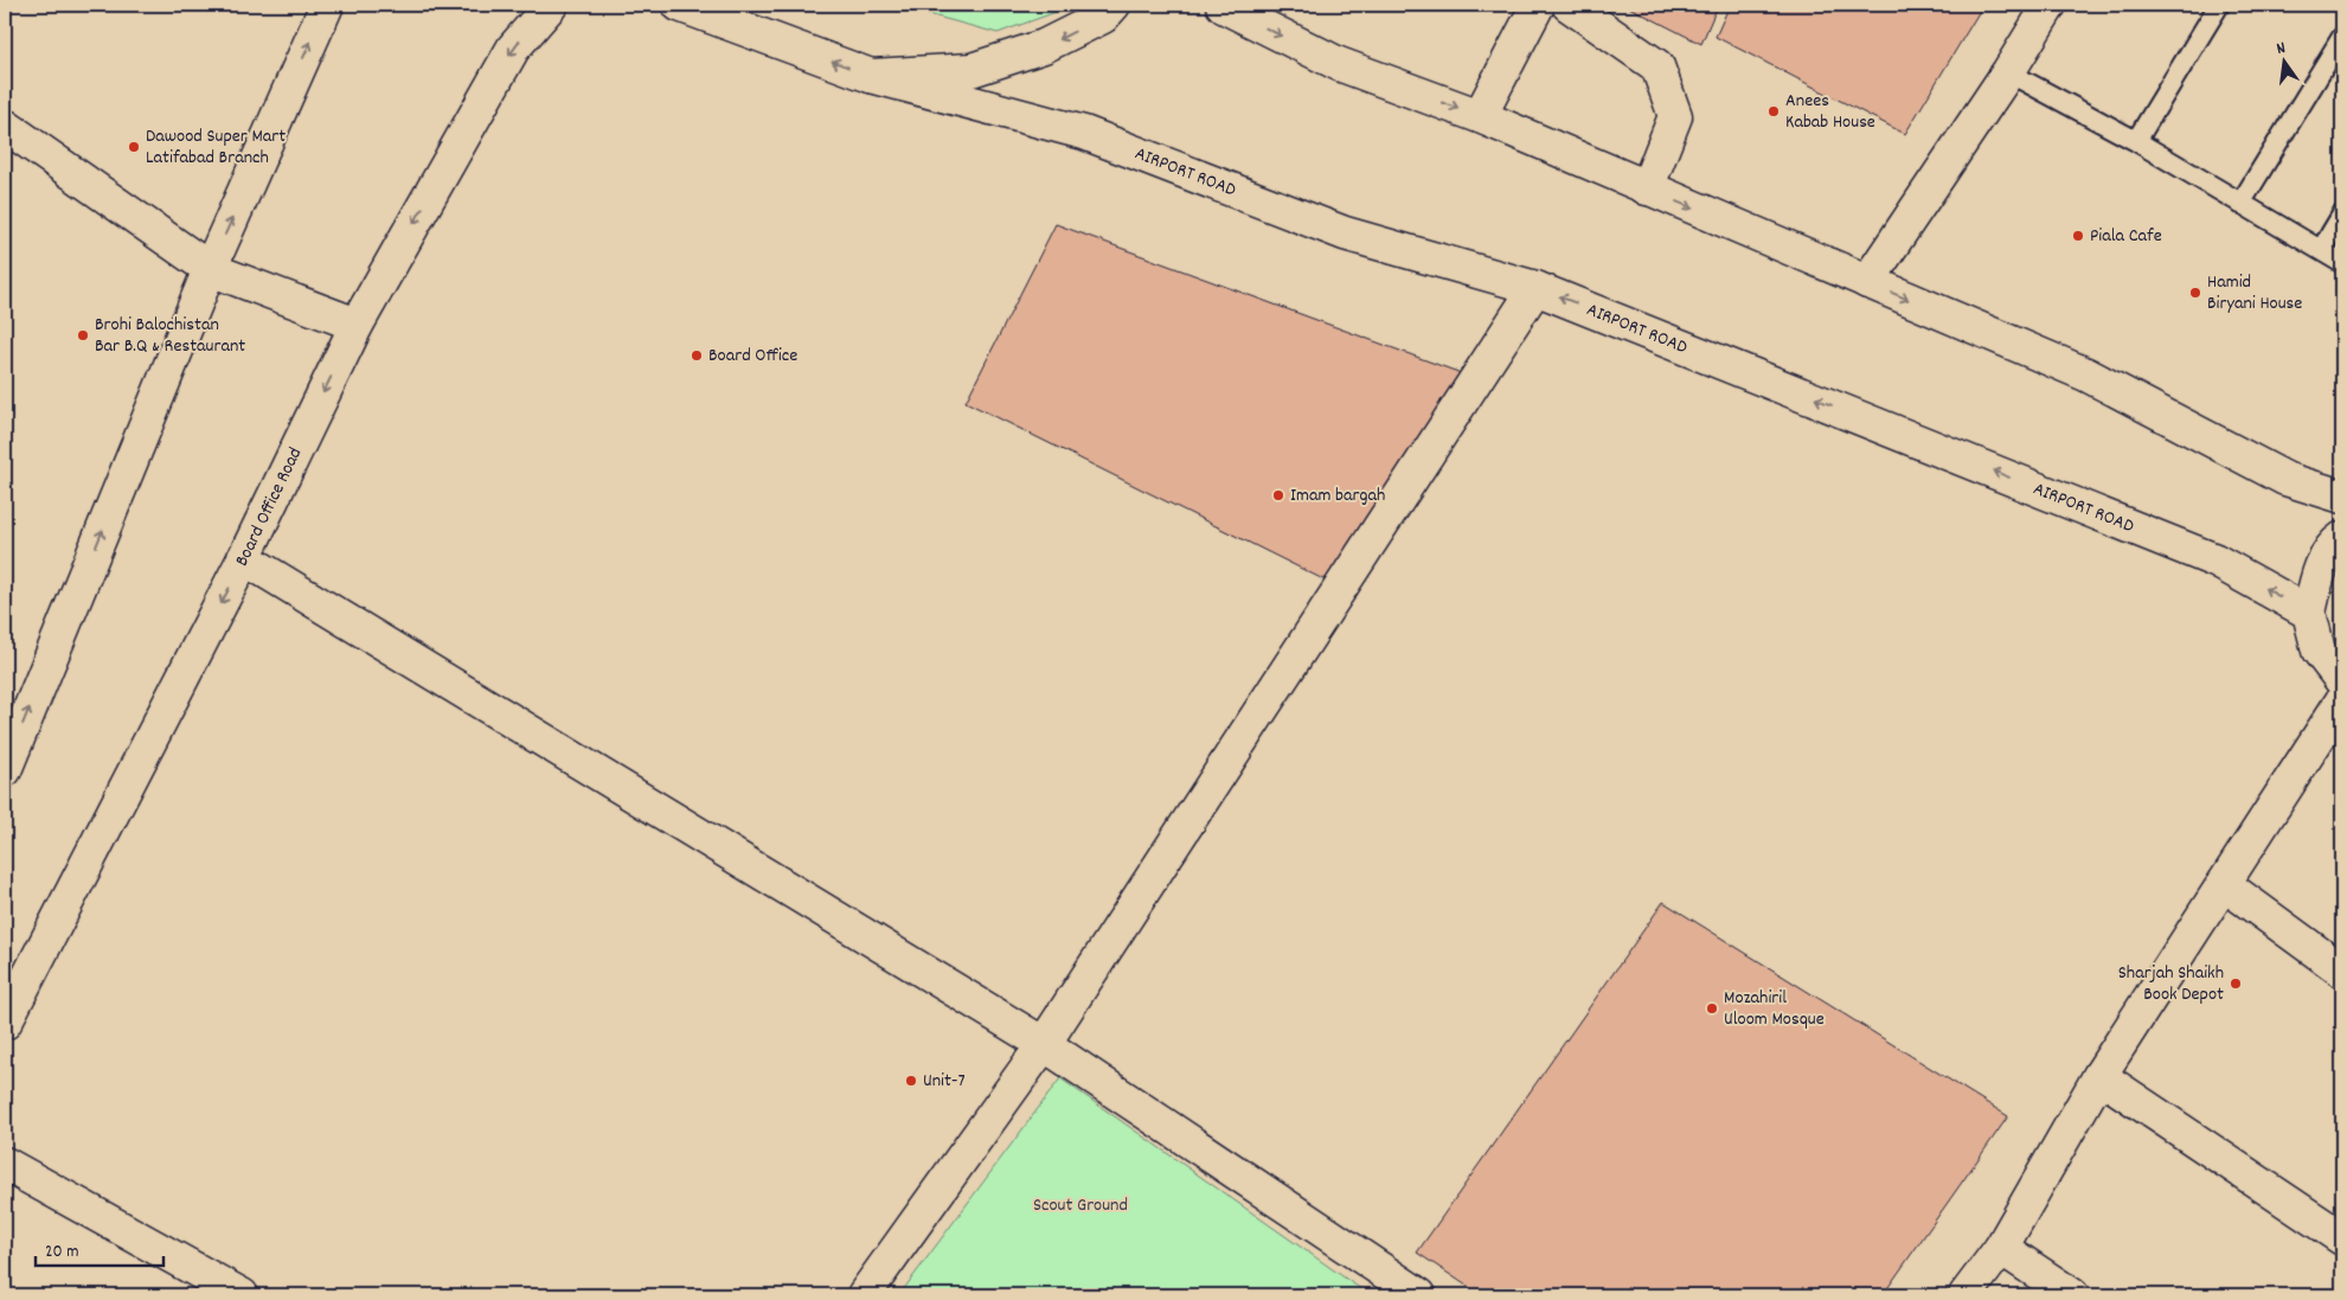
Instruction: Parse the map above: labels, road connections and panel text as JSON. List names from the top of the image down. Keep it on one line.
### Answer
{"streets":{"street":["AIRPORT ROAD","Board Office Road"]},"parks":["Scout Ground"],"places":["Anees Kabab House","Dawood Super Mart Latifabad Branch","Piala Cafe","Hamid Biryani House","Brohi Balochistan Bar B.Q & Restaurant","Board Office","Imam bargah","Sharjah Shaikh Book Depot","Mozahiril Uloom Mosque","Unit-7"],"scale_bar":"20 m","north":"top"}
